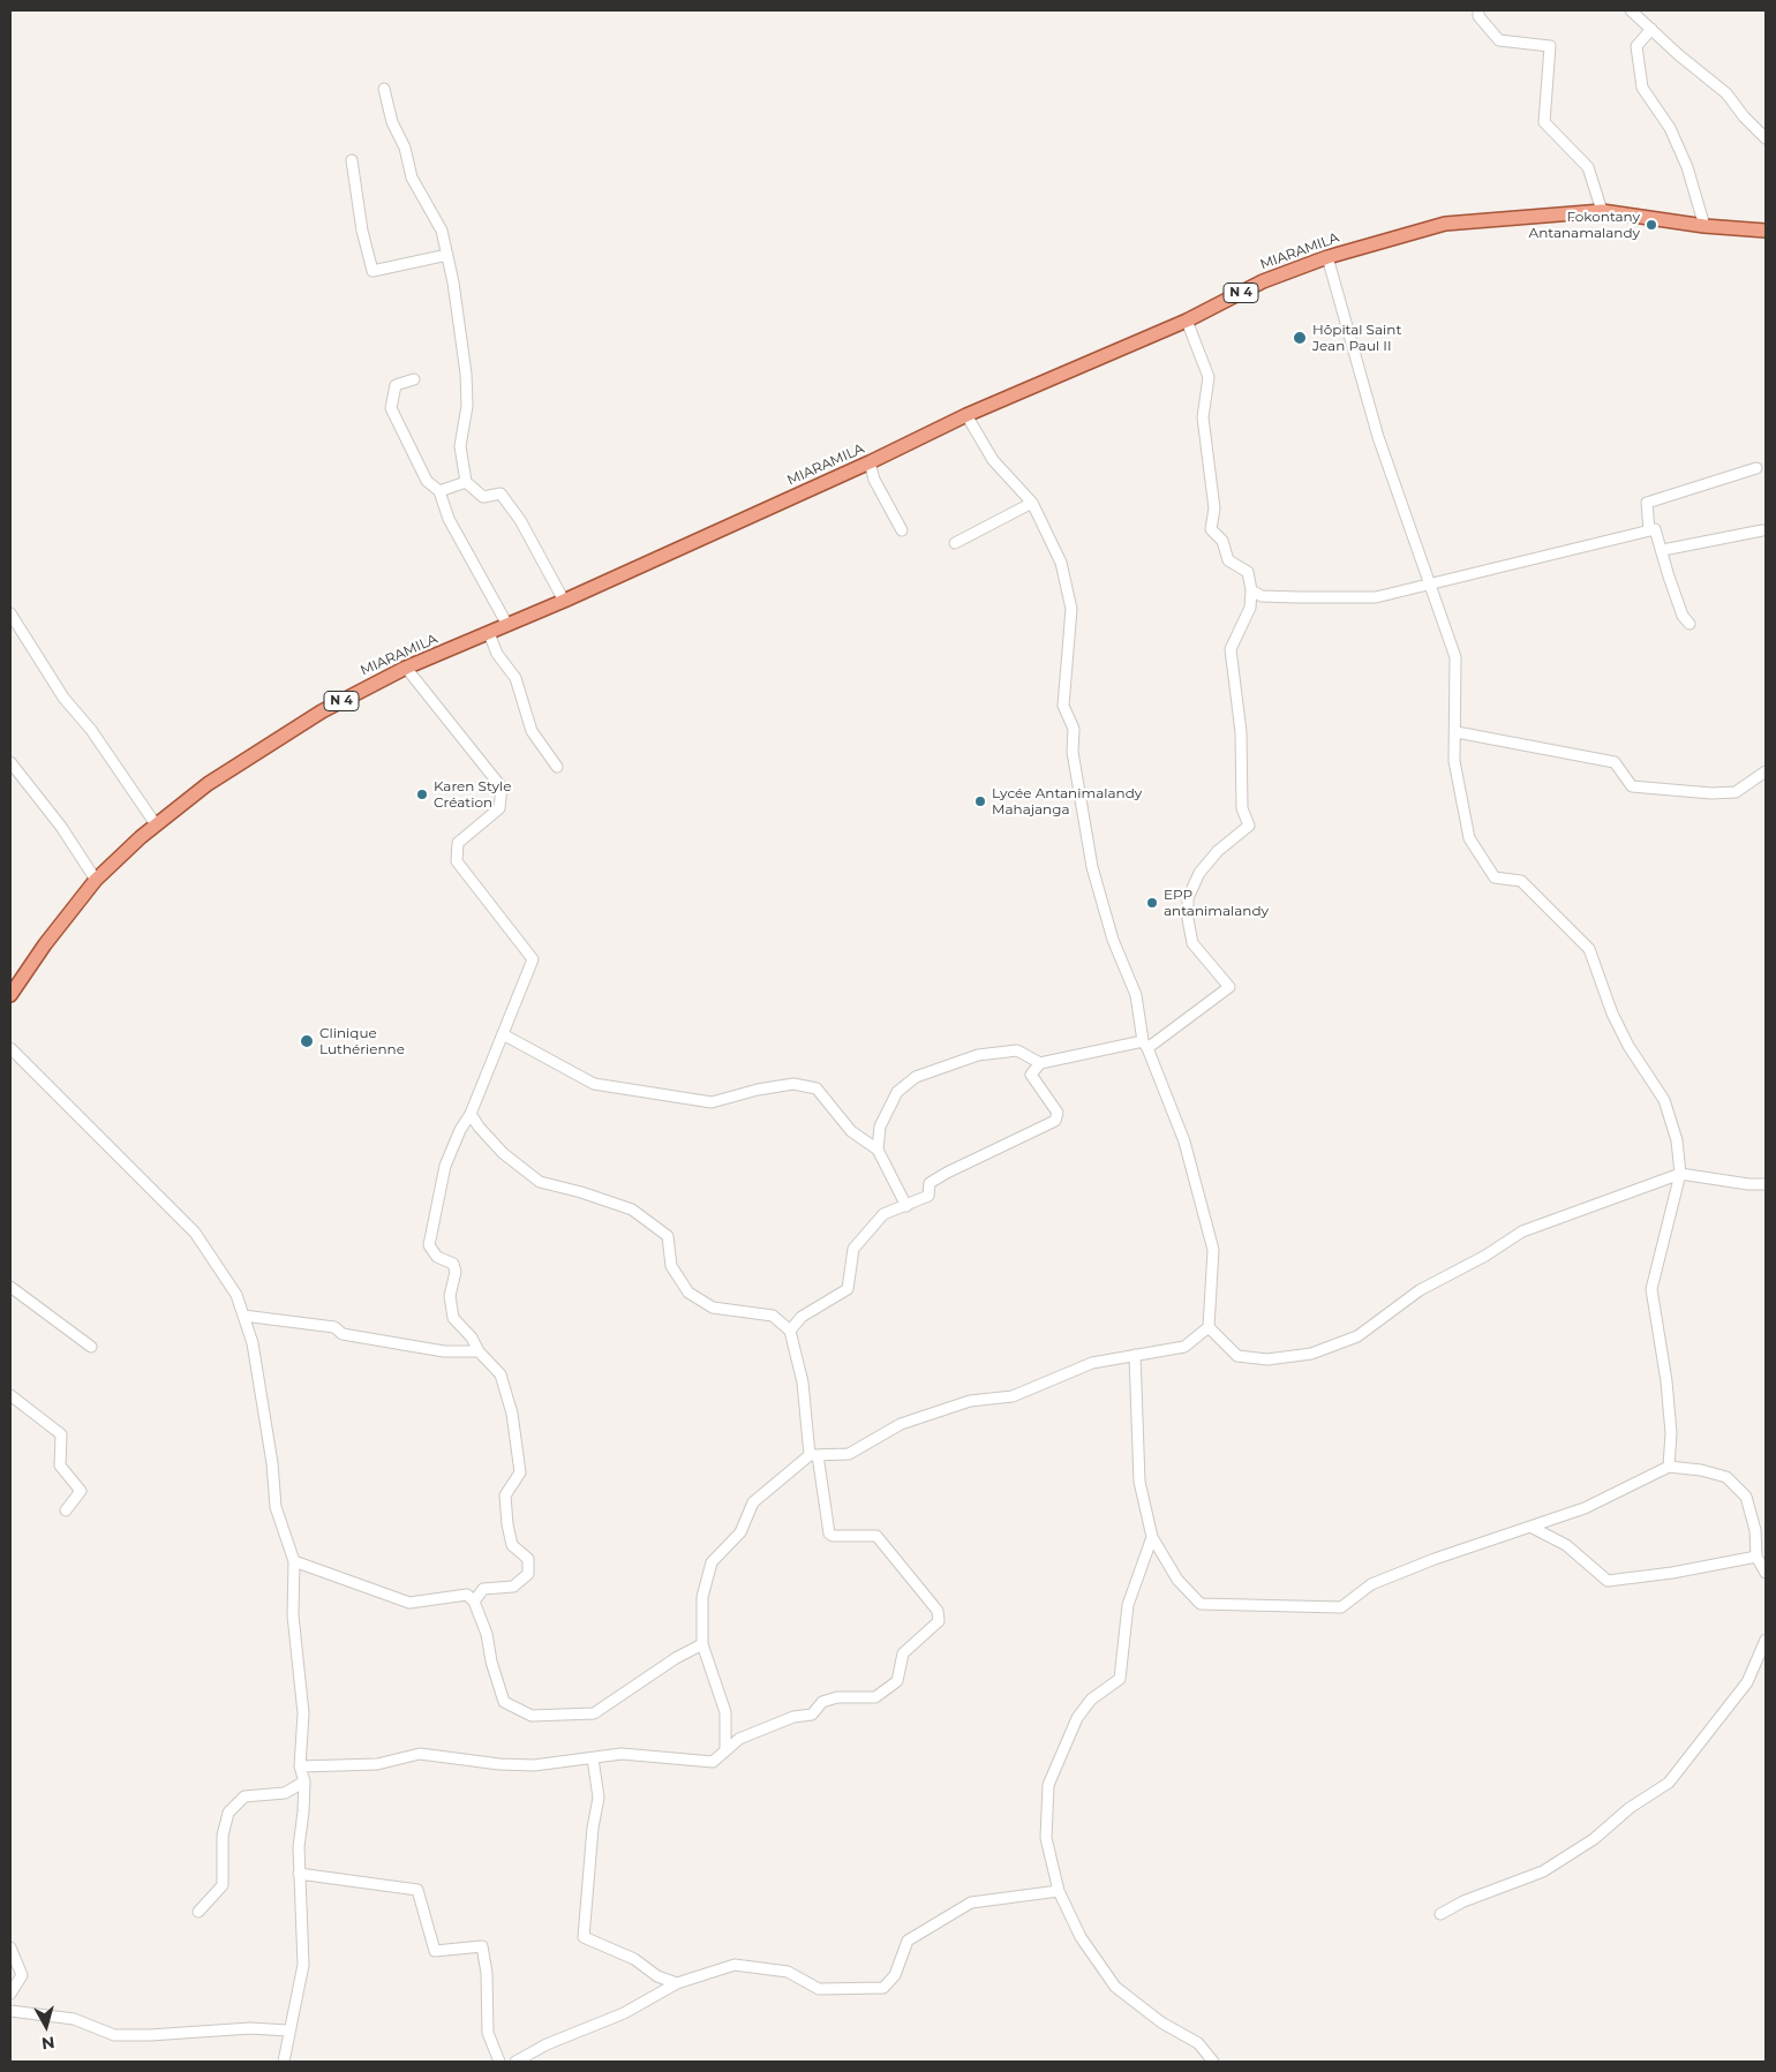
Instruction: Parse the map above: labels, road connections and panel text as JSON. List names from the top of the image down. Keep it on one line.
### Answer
{"streets":{"main road":["MIARAMILA","N 4"]},"places":["Fokontany Antanamalandy","Hôpital Saint Jean Paul II","Karen Style Création","Lycée Antanimalandy Mahajanga","EPP antanimalandy","Clinique Luthérienne"],"north":"bottom"}
